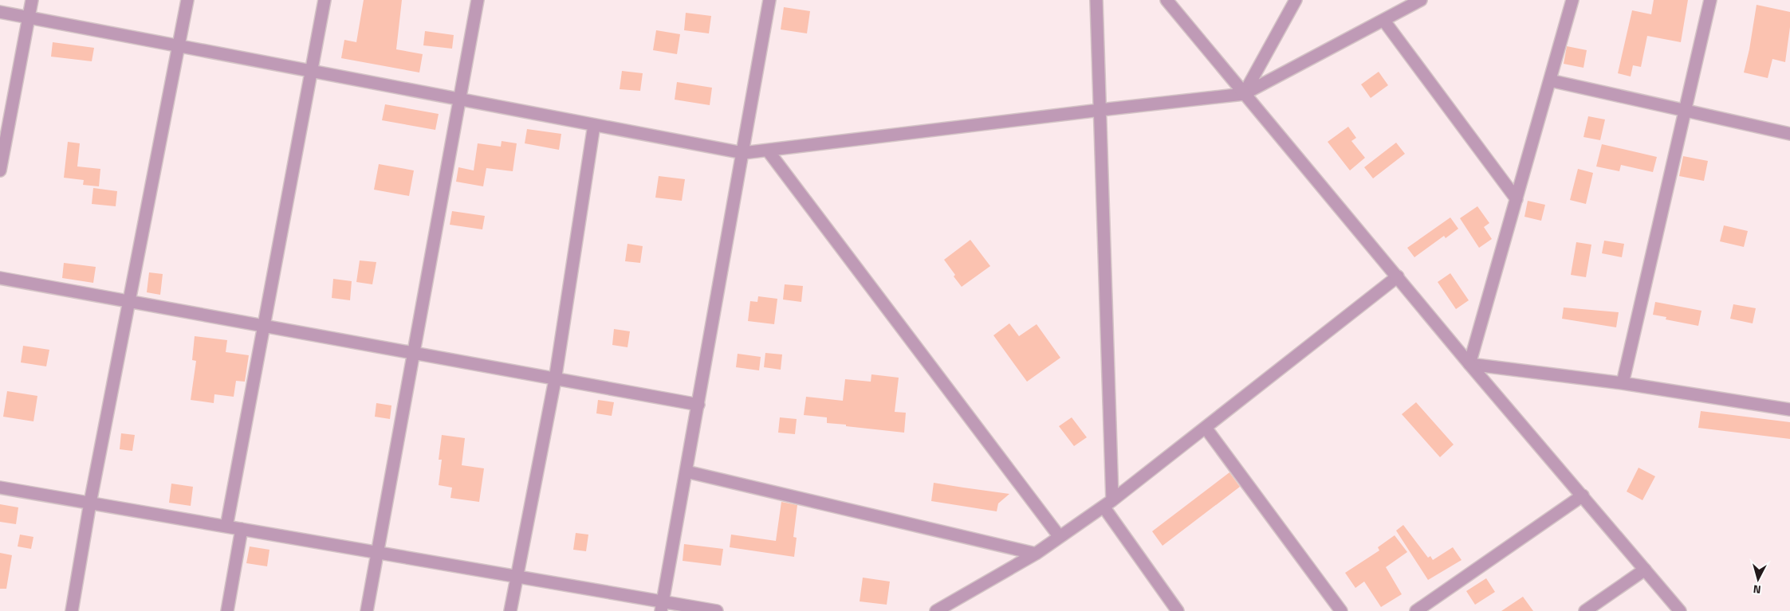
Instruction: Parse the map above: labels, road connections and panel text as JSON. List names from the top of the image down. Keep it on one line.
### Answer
{"north":"bottom"}
